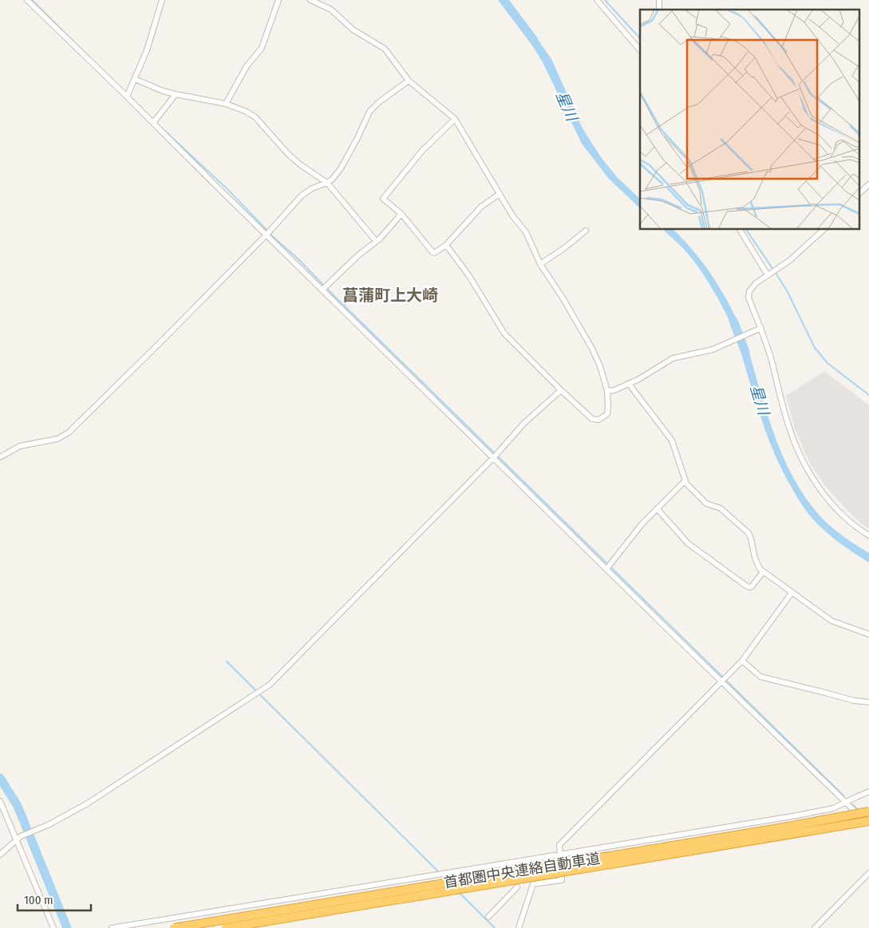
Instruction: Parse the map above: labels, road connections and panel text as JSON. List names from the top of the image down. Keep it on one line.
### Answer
{"streets":{"highway":["首都圏中央連絡自動車道"]},"districts":["菖蒲町上大崎"],"water":["星川"],"scale_bar":"100 m"}
